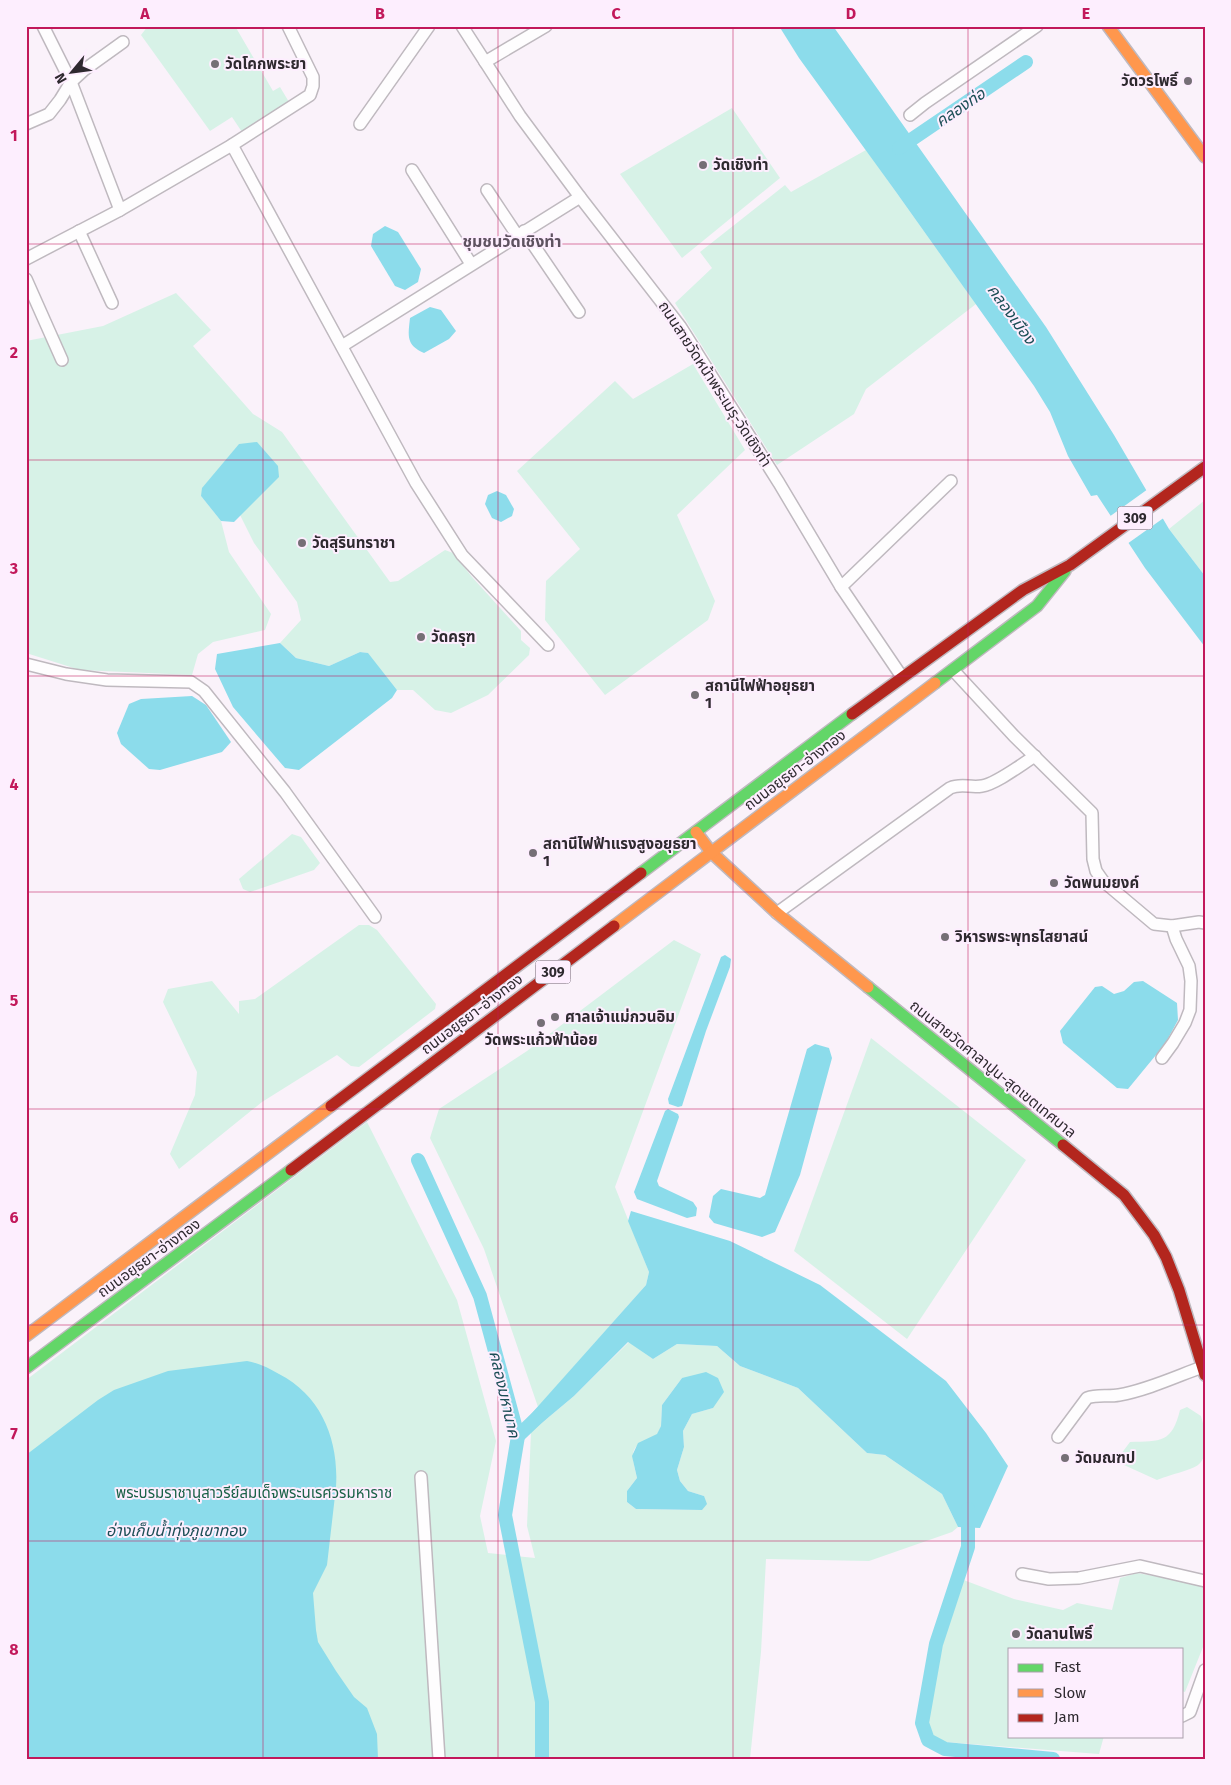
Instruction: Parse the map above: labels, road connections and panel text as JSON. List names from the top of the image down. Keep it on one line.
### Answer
{"streets":{"main road":["309","ถนนอยุธยา-อ่างทอง","ถนนสายวัดศาลาปูน-สุดเขตเทศบาล"],"street":["ถนนสายวัดหน้าพระเมรุ-วัดเชิงท่า"]},"crossings":[["ถนนสายวัดหน้าพระเมรุ-วัดเชิงท่า","ถนนอยุธยา-อ่างทอง"],["ถนนอยุธยา-อ่างทอง","ถนนสายวัดศาลาปูน-สุดเขตเทศบาล"]],"districts":["ชุมชนวัดเชิงท่า"],"water":["คลองท่อ","คลองเมือง","คลองมหานาค","อ่างเก็บน้ำทุ่งภูเขาทอง"],"parks":["พระบรมราชานุสาวรีย์สมเด็จพระนเรศวรมหาราช"],"places":["วัดโคกพระยา","วัดวรโพธิ์","วัดเชิงท่า","วัดสุรินทราชา","วัดครุฑ","สถานีไฟฟ้าอยุธยา 1","สถานีไฟฟ้าแรงสูงอยุธยา 1","วัดพนมยงค์","วิหารพระพุทธไสยาสน์","ศาลเจ้าแม่กวนอิม","วัดพระแก้วฟ้าน้อย","วัดมณฑป","วัดลานโพธิ์"],"legend":["Fast","Slow","Jam"],"north":"bottom left","grid":{"columns":["A","B","C","D","E"],"rows":["1","2","3","4","5","6","7","8"]}}
